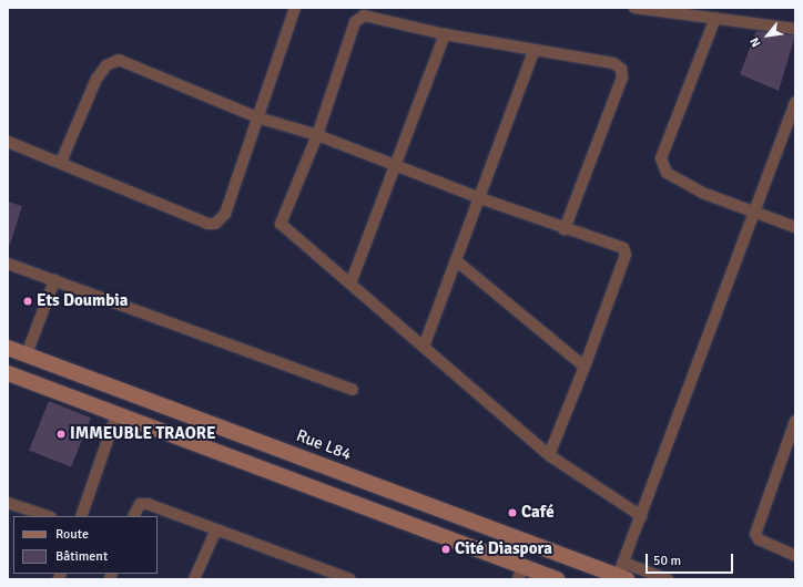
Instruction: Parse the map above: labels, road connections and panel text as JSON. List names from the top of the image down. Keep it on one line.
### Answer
{"streets":{"main road":["Rue L84"]},"places":["Ets Doumbia","IMMEUBLE TRAORE","Café","Cité Diaspora"],"legend":["Route","Bâtiment"],"scale_bar":"50 m","north":"bottom left"}
